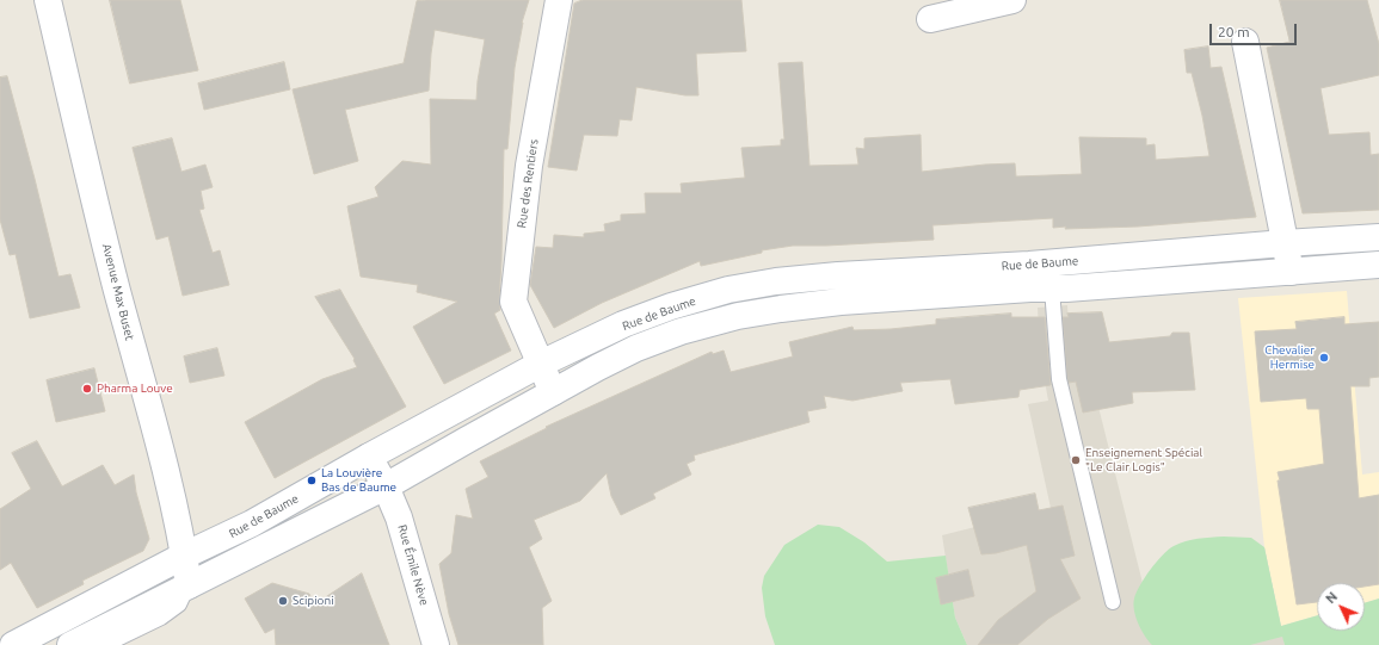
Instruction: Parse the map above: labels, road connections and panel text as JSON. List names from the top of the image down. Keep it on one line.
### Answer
{"streets":{"main road":["Rue des Rentiers","Rue de Baume","Avenue Max Buset","Rue Émile Nève"]},"crossings":[["Rue des Rentiers","Rue de Baume"],["Rue de Baume","Avenue Max Buset"],["Rue de Baume","Rue Émile Nève"]],"places":["Chevalier Hermise","Pharma Louve","Enseignement Spécial \"Le Clair Logis\"","La Louvière Bas de Baume","Scipioni"],"scale_bar":"20 m","north":"top left"}
